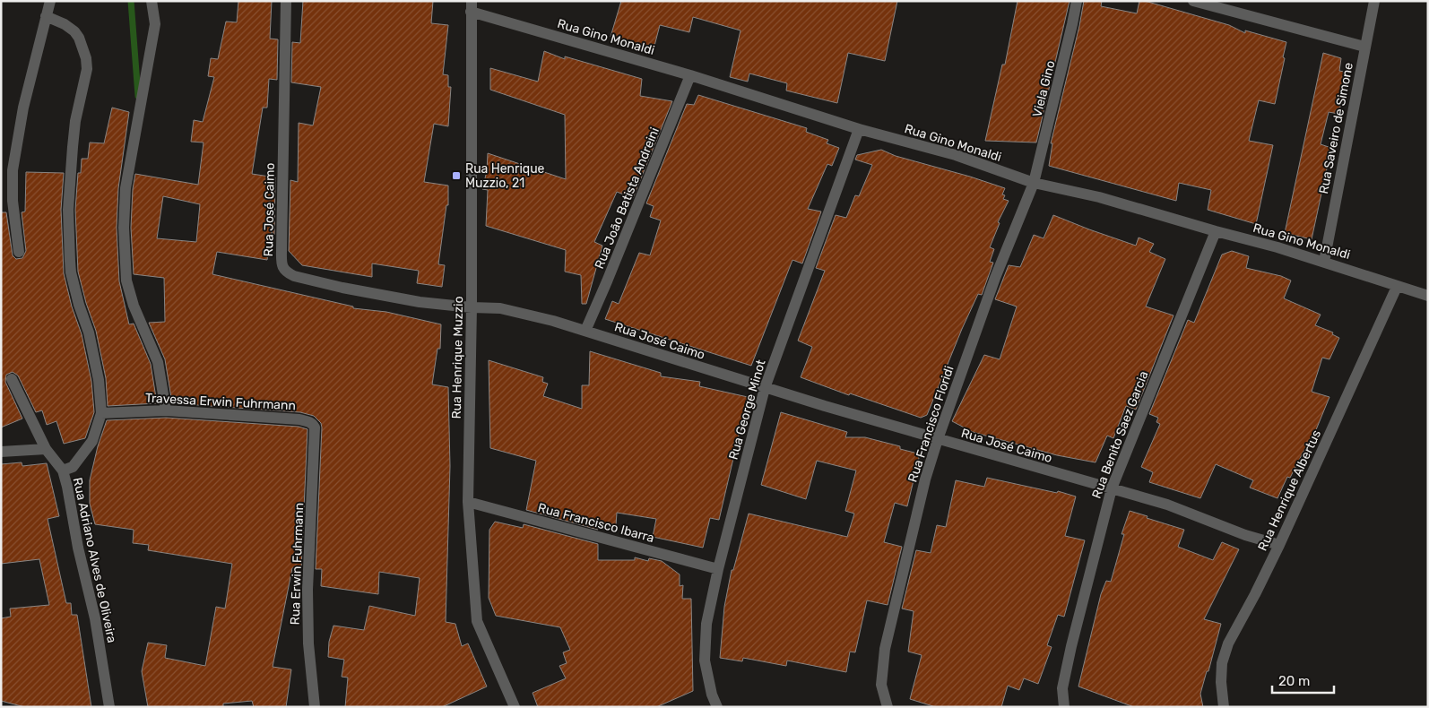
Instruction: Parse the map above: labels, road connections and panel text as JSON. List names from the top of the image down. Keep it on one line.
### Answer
{"streets":{"street":["Rua Gino Monaldi","Viela Gino","Rua Saveiro de Simone","Rua João Batista Andreini","Rua José Caimo","Rua Henrique Muzzio","Travessa Erwin Fuhrmann","Rua George Minot","Rua Francisco Floridi","Rua Benito Saez Garcia","Rua Henrique Albertus","Rua Francisco Ibarra","Rua Adriano Alves de Oliveira","Rua Erwin Fuhrmann"]},"crossings":[["Rua Gino Monaldi","Viela Gino"],["Rua Gino Monaldi","Rua Saveiro de Simone"],["Rua Gino Monaldi","Rua João Batista Andreini"],["Rua Gino Monaldi","Rua Henrique Muzzio"],["Rua Gino Monaldi","Rua George Minot"],["Rua Gino Monaldi","Rua Francisco Floridi"],["Rua Gino Monaldi","Rua Benito Saez Garcia"],["Rua Gino Monaldi","Rua Henrique Albertus"],["Viela Gino","Rua Francisco Floridi"],["Rua João Batista Andreini","Rua José Caimo"],["Rua José Caimo","Rua Henrique Muzzio"],["Rua José Caimo","Rua George Minot"],["Rua José Caimo","Rua Francisco Floridi"],["Rua José Caimo","Rua Benito Saez Garcia"],["Rua José Caimo","Rua Henrique Albertus"],["Rua Henrique Muzzio","Rua Francisco Ibarra"],["Travessa Erwin Fuhrmann","Rua Erwin Fuhrmann"],["Rua George Minot","Rua Francisco Ibarra"]],"places":{"transit":["Rua Henrique Muzzio, 21"]},"scale_bar":"20 m"}
